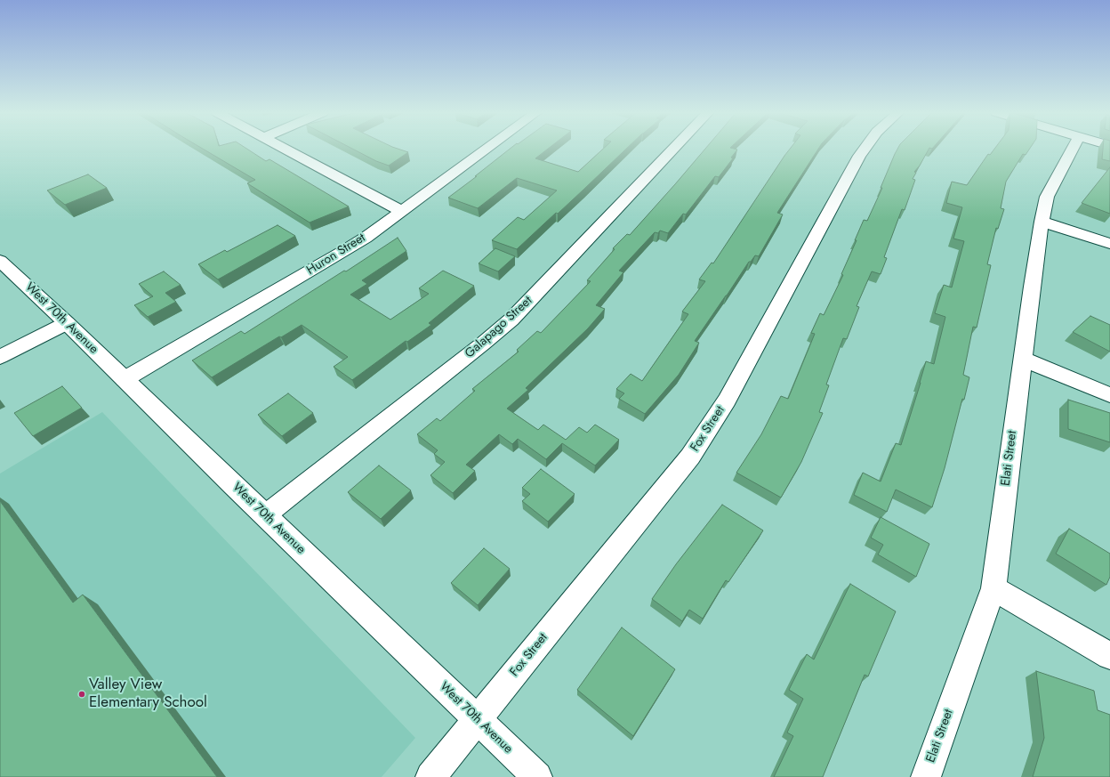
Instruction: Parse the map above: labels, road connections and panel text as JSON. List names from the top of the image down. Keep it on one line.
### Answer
{"streets":{"street":["Huron Street","West 70th Avenue","Galapago Street","Fox Street","Elati Street"]},"crossings":[["Huron Street","West 70th Avenue"],["West 70th Avenue","Galapago Street"],["West 70th Avenue","Fox Street"]],"places":["Valley View Elementary School"]}
